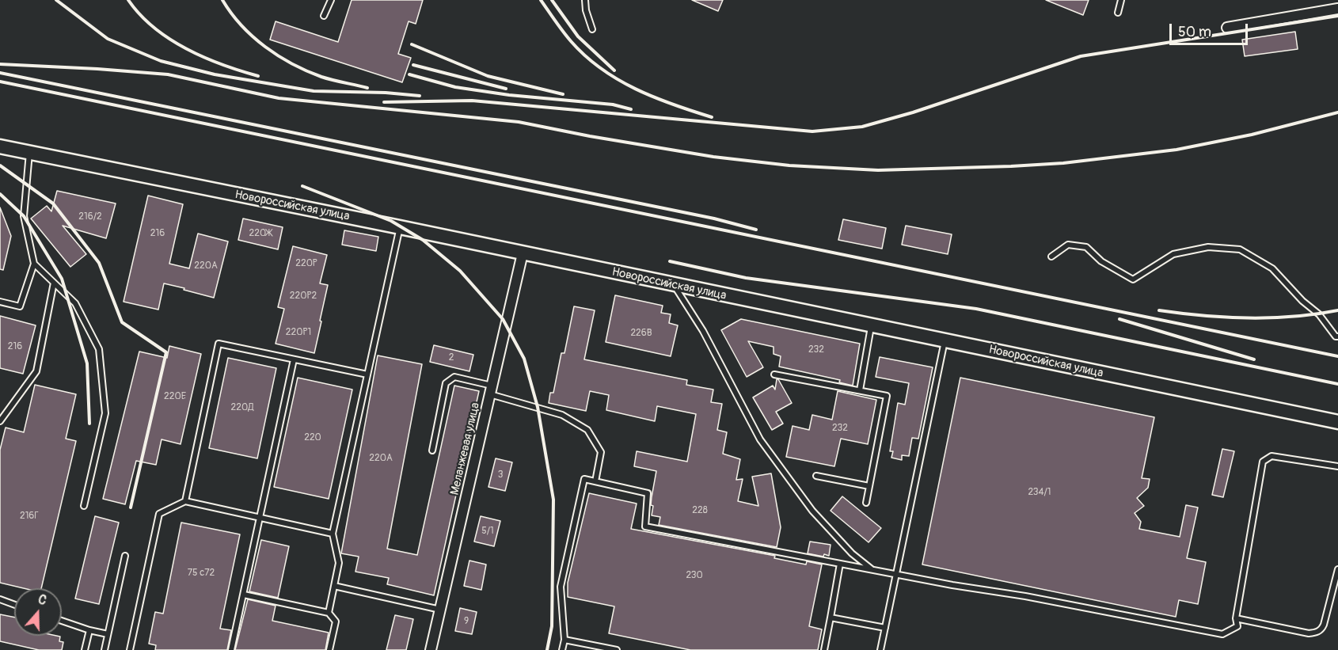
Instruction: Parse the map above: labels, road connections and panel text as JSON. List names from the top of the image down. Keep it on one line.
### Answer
{"streets":{"main road":["Новороссийская улица"],"street":["Меланжевая улица"]},"crossings":[["Новороссийская улица","Меланжевая улица"]],"house_numbers":["216/2","216","220Ж","220Р","220А","220Р2","220Р1","226В","216","232","2","220Е","220Д","232","220","220А","3","234/1","228","216Г","5/1","75 с72","230","9"],"scale_bar":"50 m","north":"top"}
